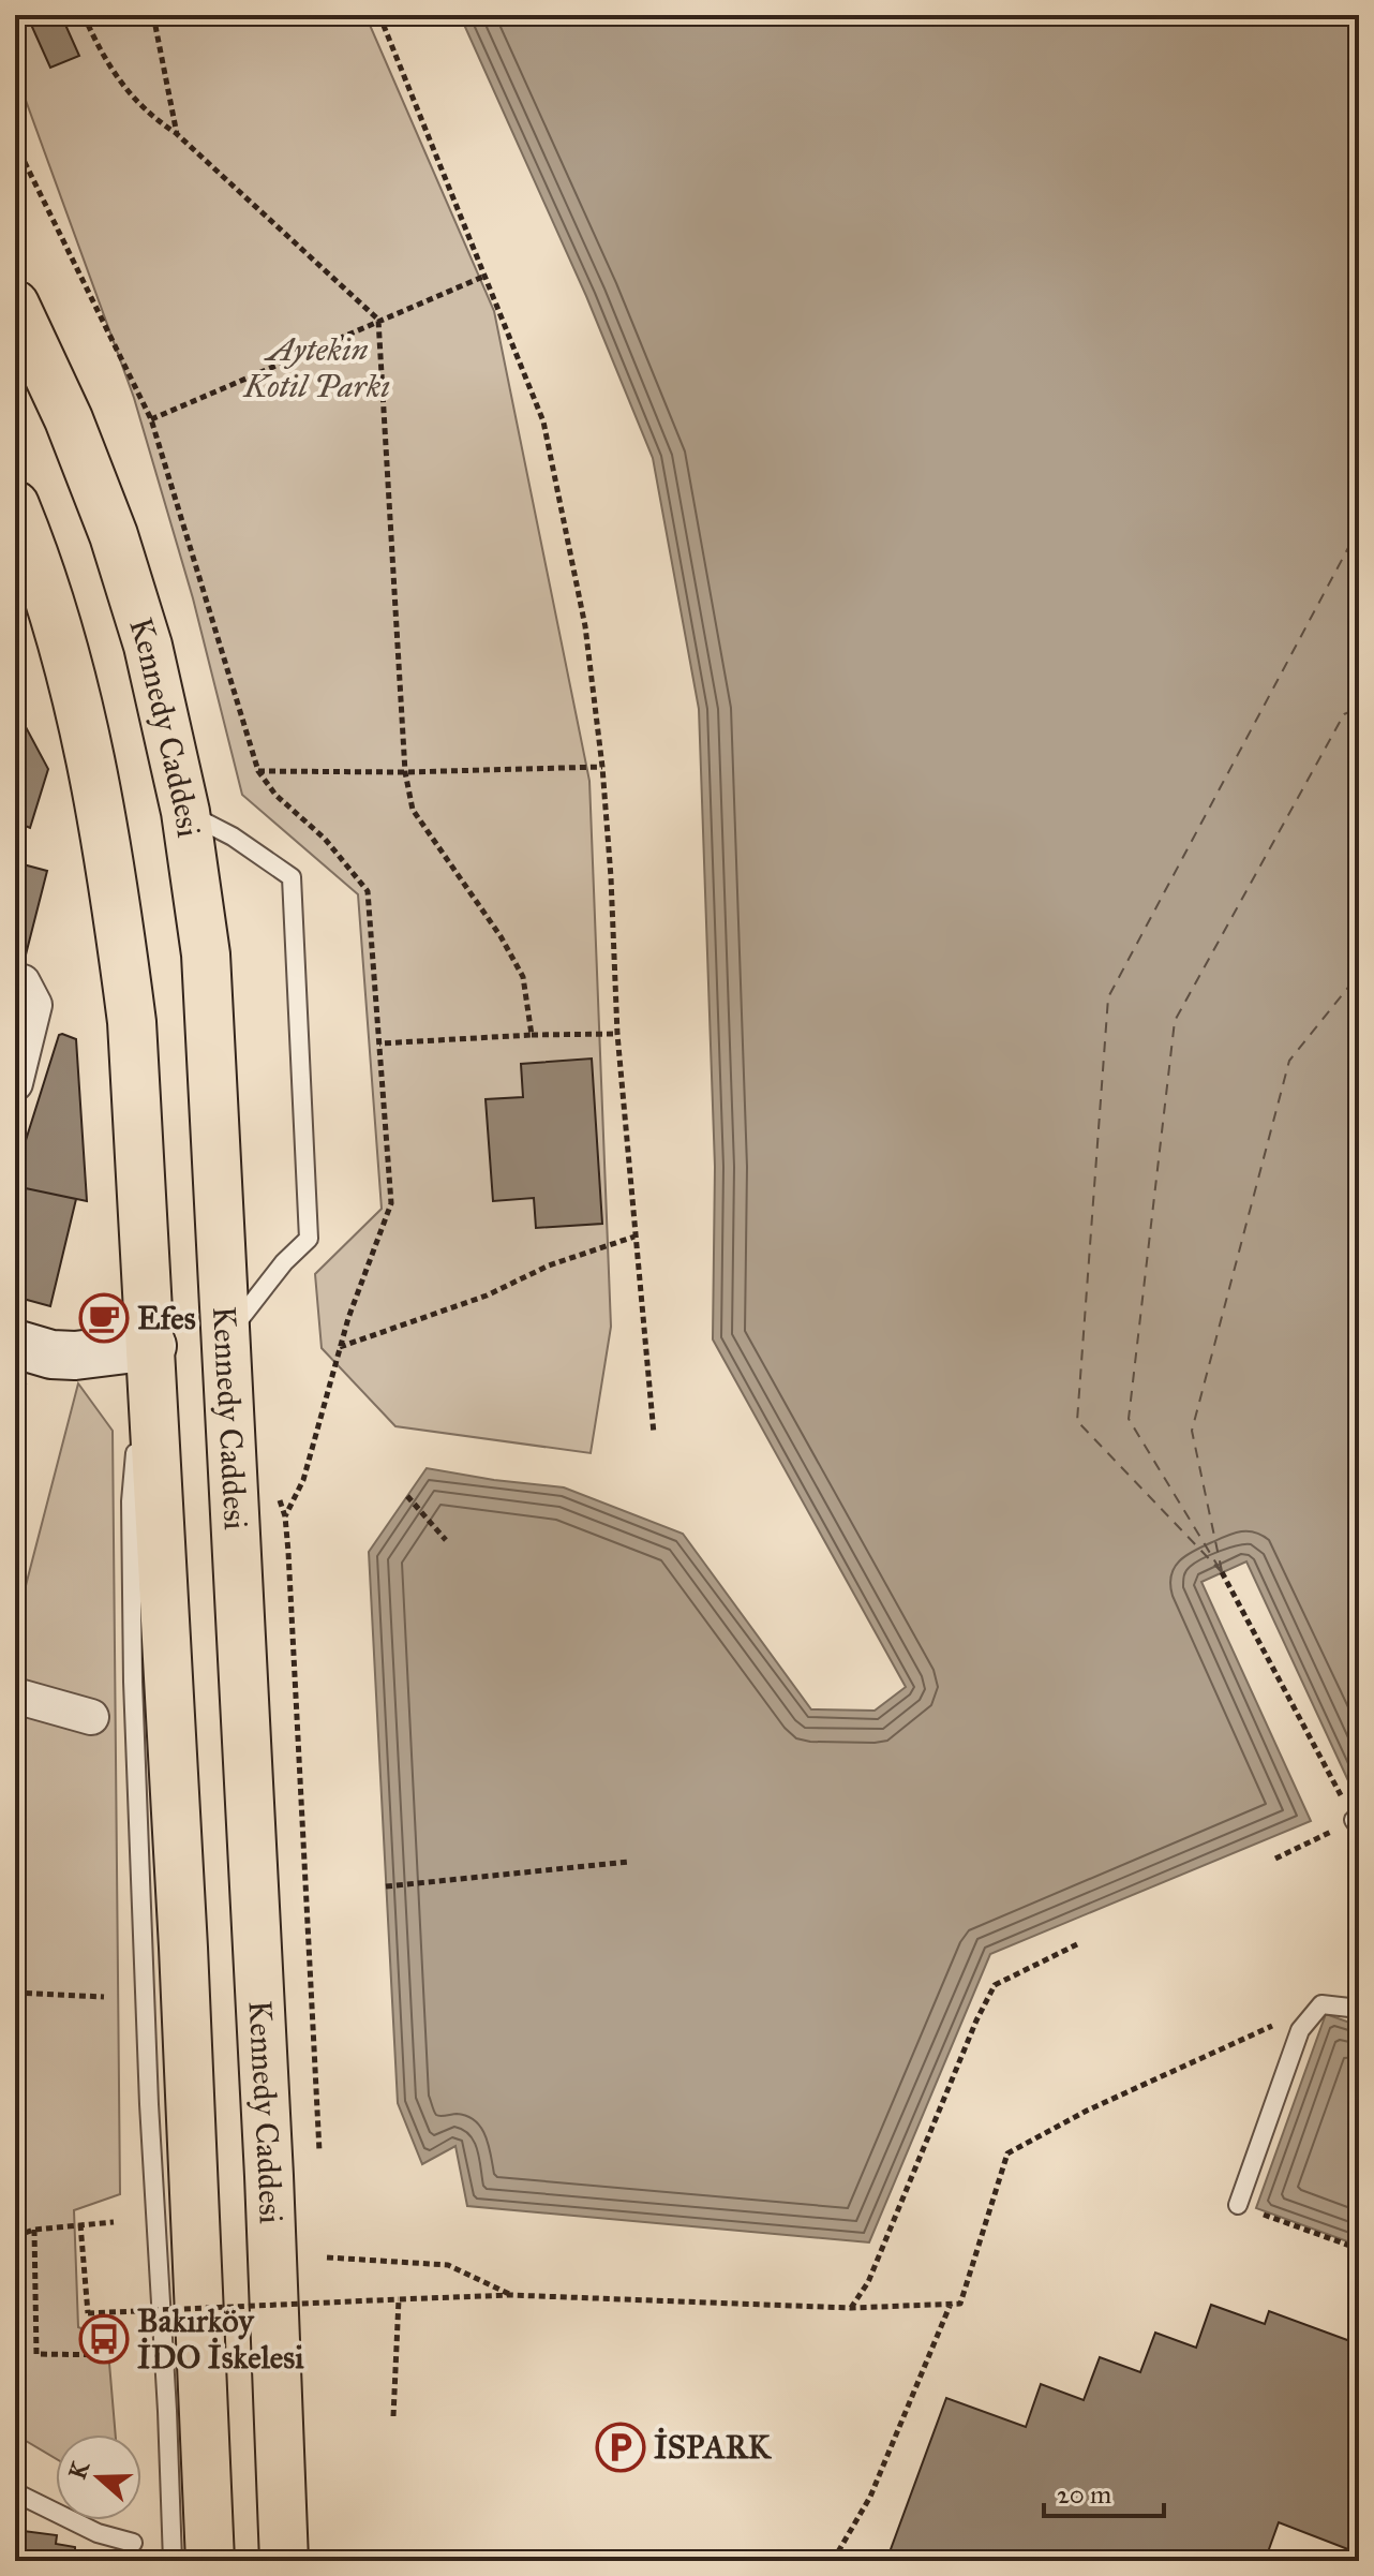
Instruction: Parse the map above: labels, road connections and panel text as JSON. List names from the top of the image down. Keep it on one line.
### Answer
{"streets":{"highway":["Kennedy Caddesi"]},"parks":["Aytekin Kotil Parkı"],"places":{"cafe":["Efes"],"bus stop":["Bakırköy İDO İskelesi"],"parking":["İSPARK"]},"scale_bar":"20 m","north":"left"}
